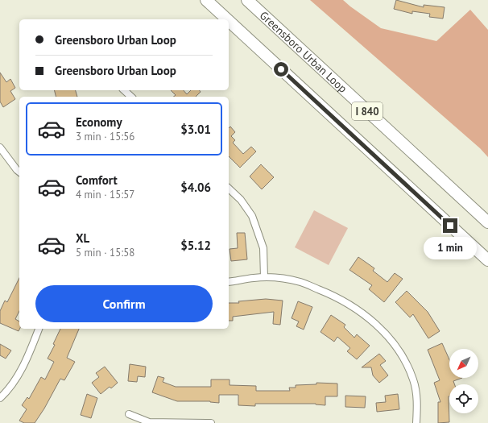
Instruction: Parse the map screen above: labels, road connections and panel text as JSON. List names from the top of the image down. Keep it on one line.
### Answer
{"streets":{"highway":["Greensboro Urban Loop","I 840"]},"north":"bottom left","page":{"banner":["Greensboro Urban Loop","Greensboro Urban Loop"],"list":[{"name":"Economy","note":"3 min · 15:56","value":"$3.01"},{"name":"Comfort","note":"4 min · 15:57","value":"$4.06"},{"name":"XL","note":"5 min · 15:58","value":"$5.12"}],"bubble":"1 min","buttons":"Confirm"}}
